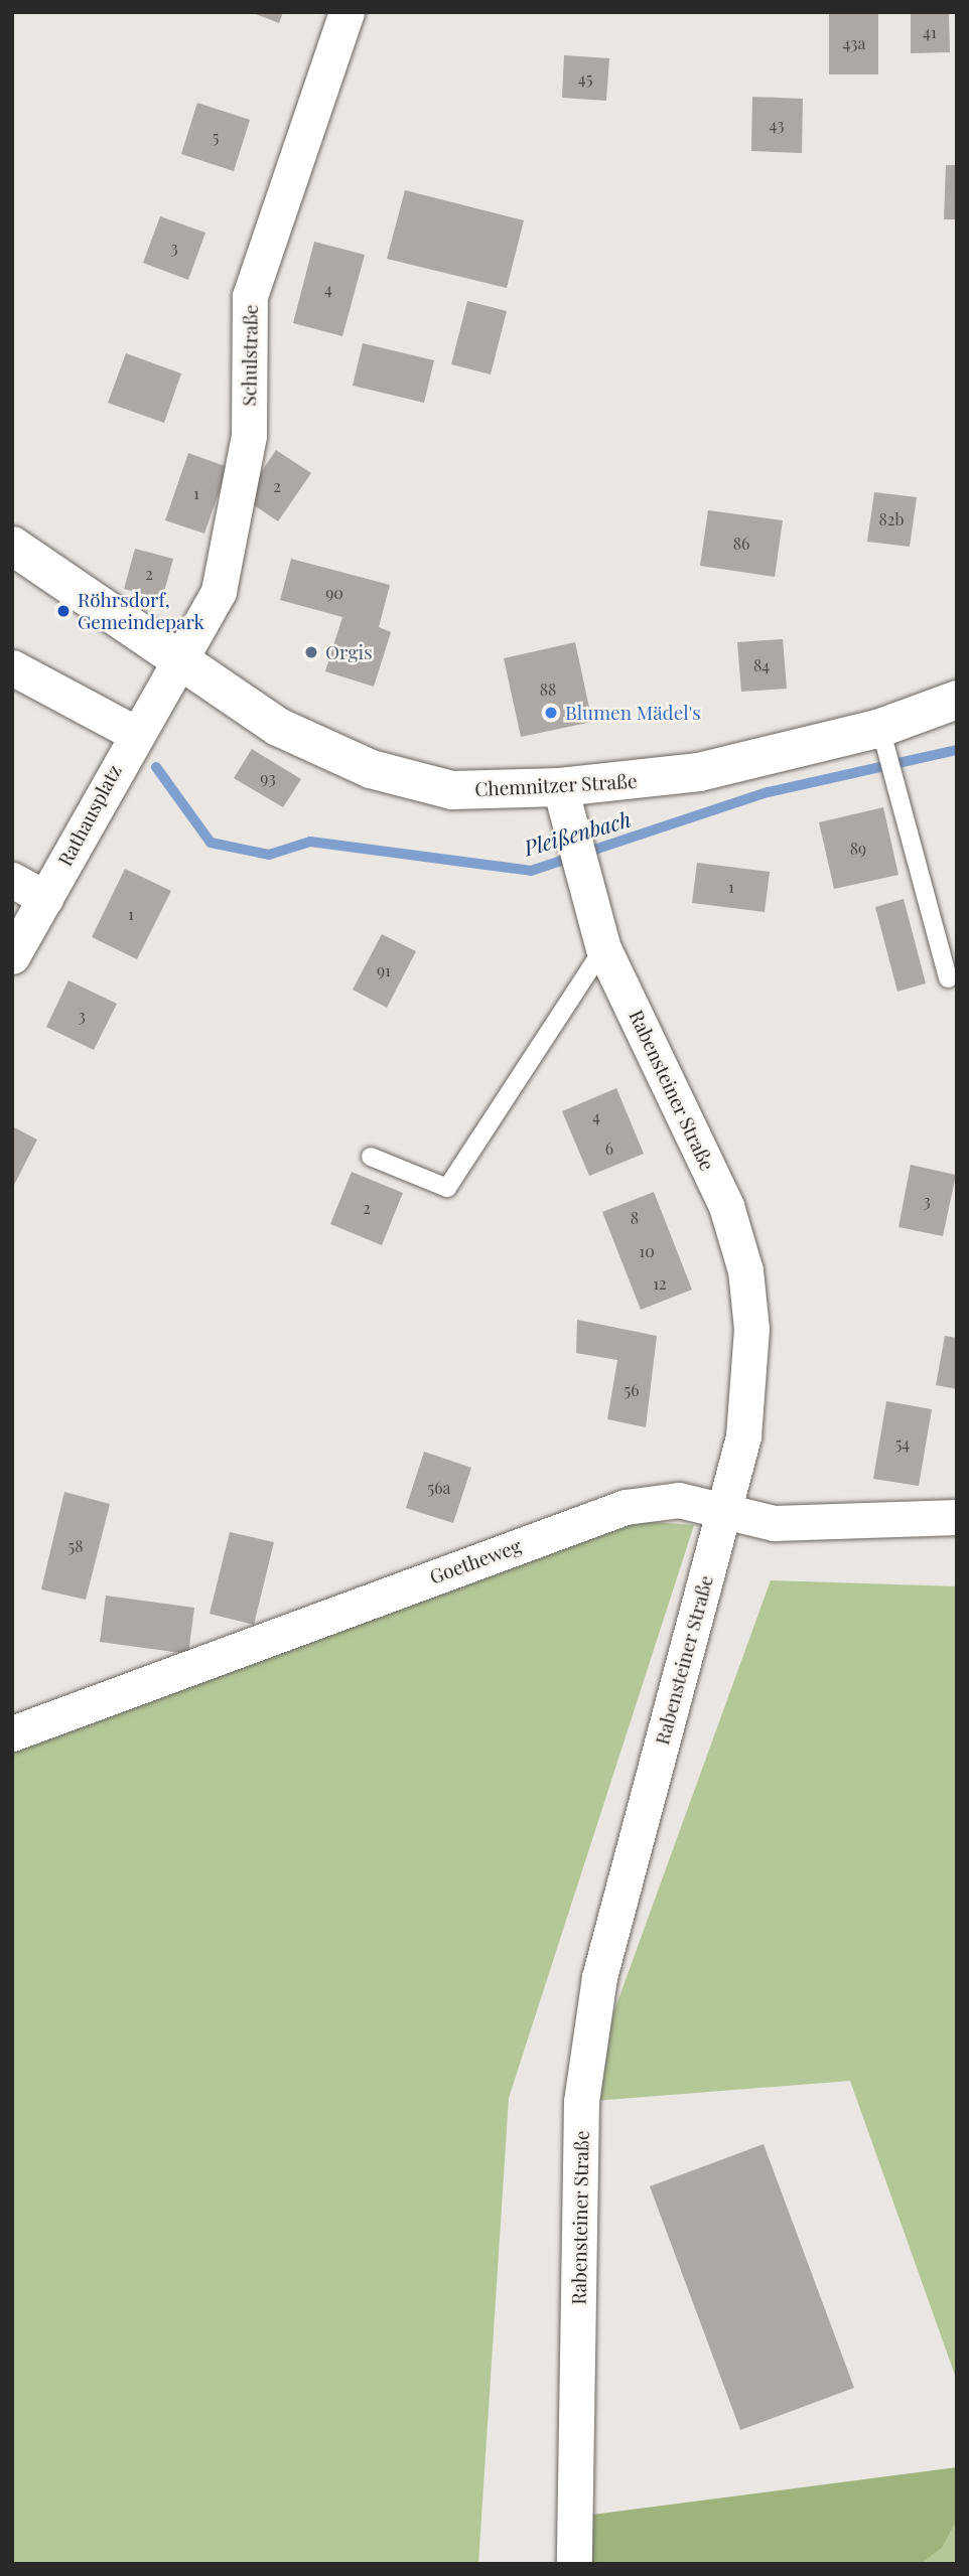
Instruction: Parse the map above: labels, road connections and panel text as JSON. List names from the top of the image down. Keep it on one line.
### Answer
{"streets":{"street":["Schulstraße","Chemnitzer Straße","Rathausplatz","Rabensteiner Straße","Goetheweg"]},"crossings":[["Schulstraße","Chemnitzer Straße"],["Schulstraße","Rathausplatz"],["Chemnitzer Straße","Rathausplatz"],["Chemnitzer Straße","Rabensteiner Straße"],["Rabensteiner Straße","Goetheweg"]],"water":["Pleißenbach"],"places":["Röhrsdorf, Gemeindepark","Orgis","Blumen Mädel's"],"house_numbers":["41","43a","45","43","5","3","4","2","1","82b","86","2","90","84","88","93","89","1","1","91","3","4","6","3","2","8","10","12","56","54","56a","58"]}
